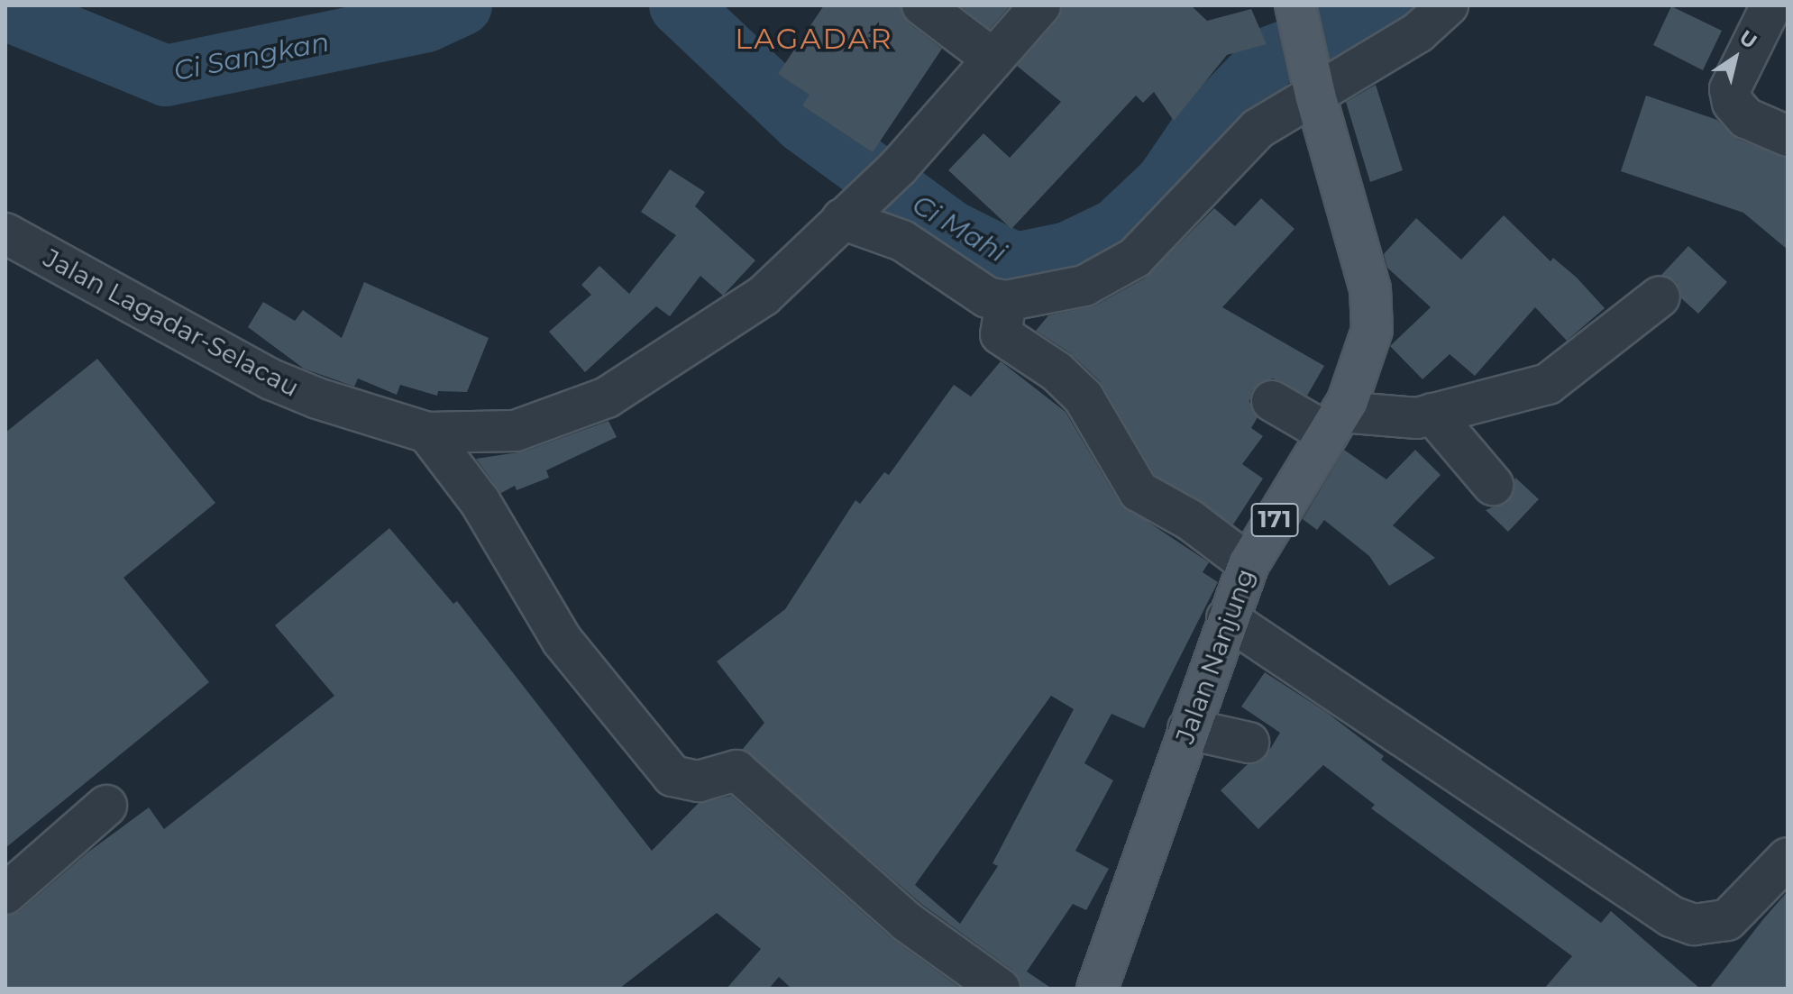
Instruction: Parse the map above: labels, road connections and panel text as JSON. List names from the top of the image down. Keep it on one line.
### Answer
{"streets":{"main road":["171","Jalan Nanjung"],"street":["Jalan Lagadar-Selacau"]},"districts":["LAGADAR"],"water":["Ci Sangkan","Ci Mahi"],"north":"top right"}
